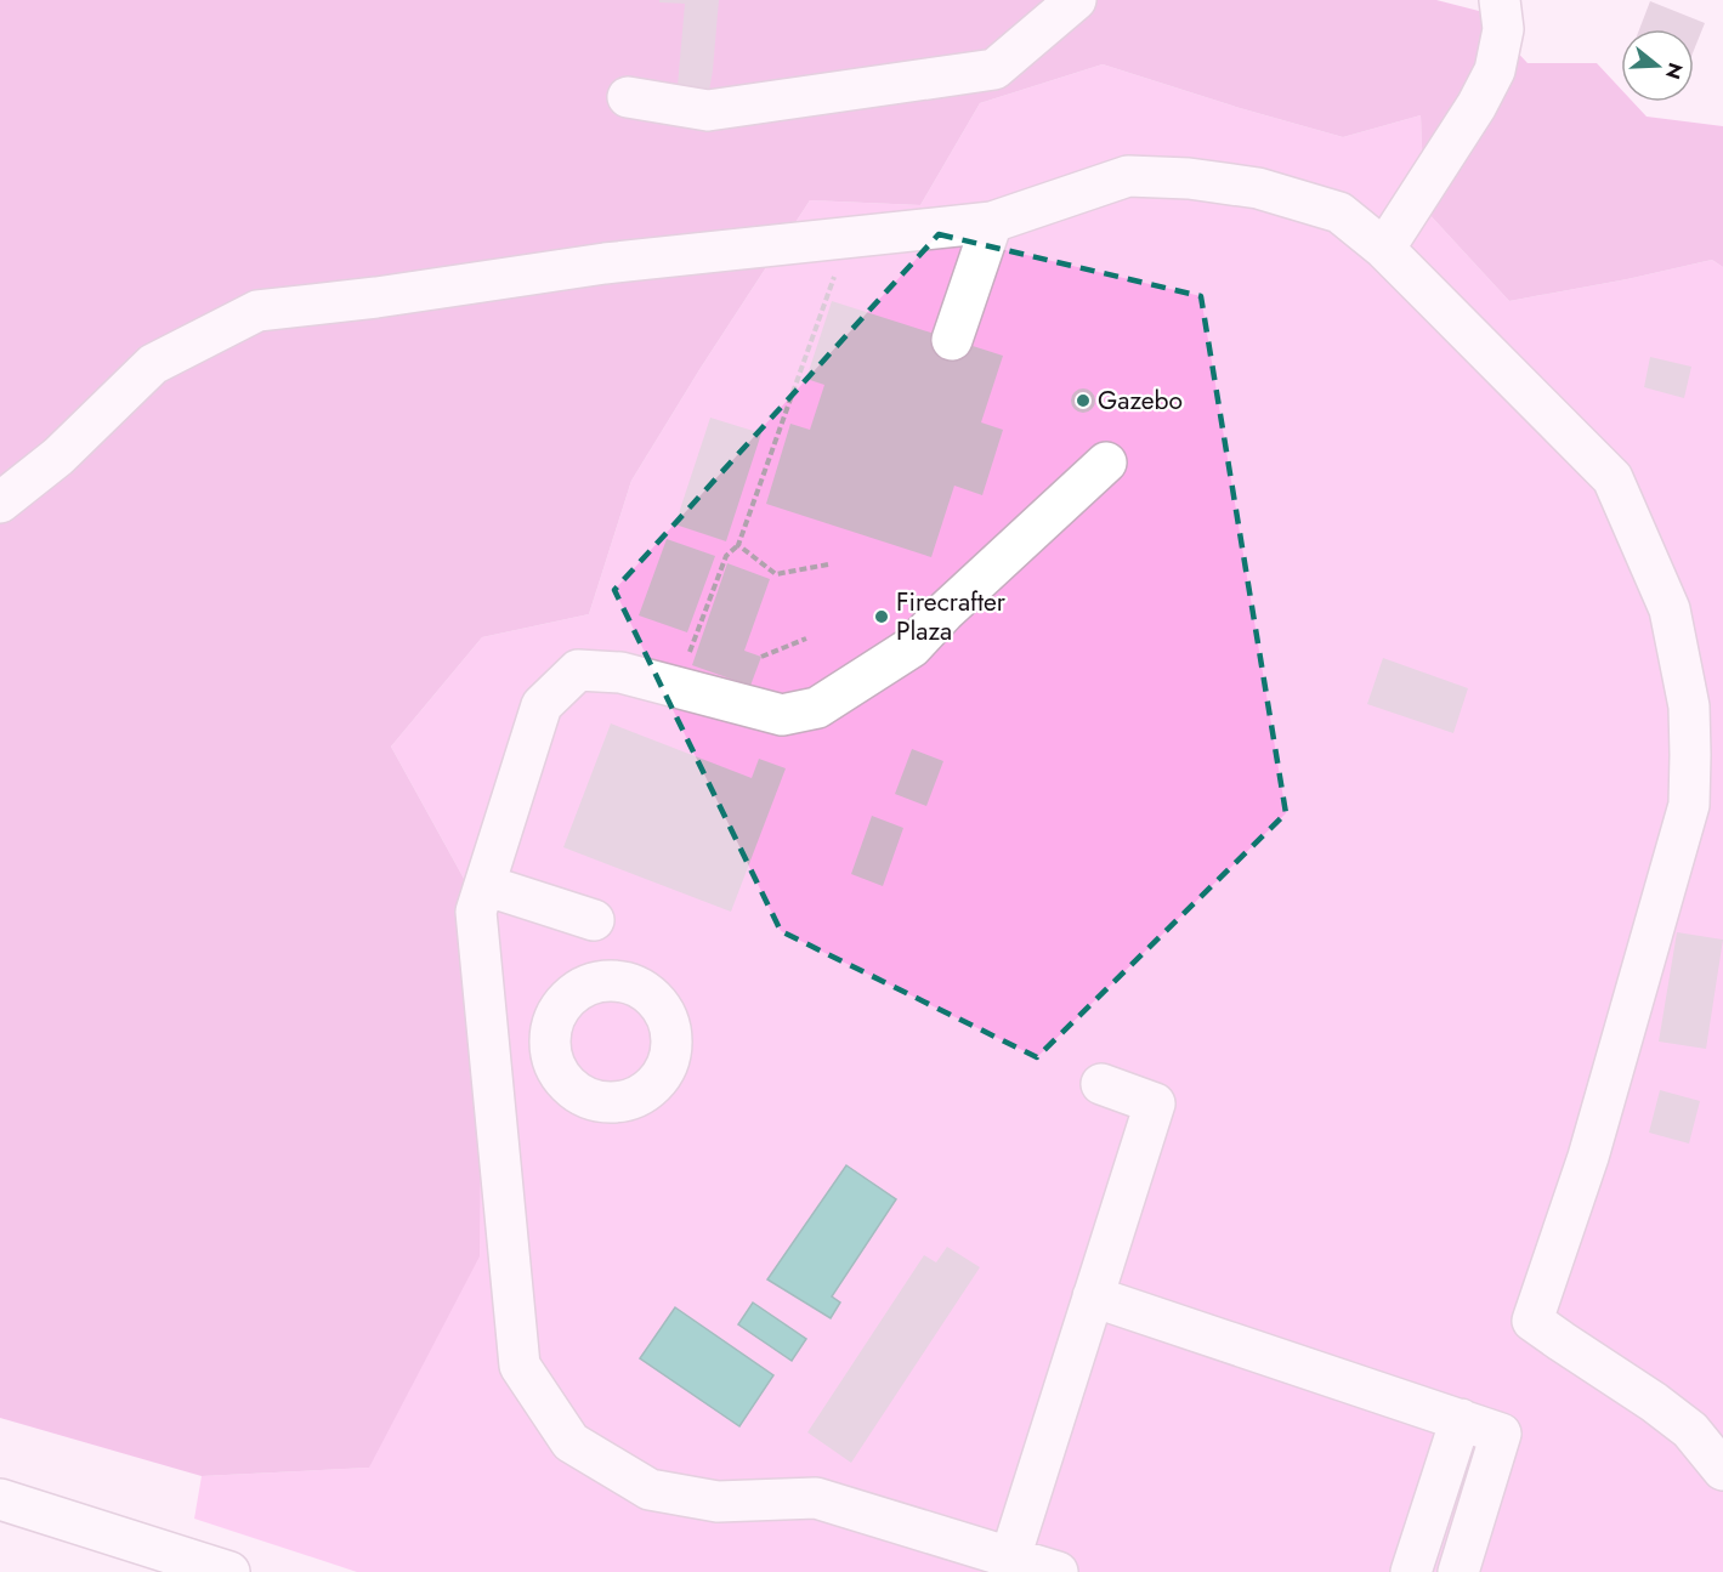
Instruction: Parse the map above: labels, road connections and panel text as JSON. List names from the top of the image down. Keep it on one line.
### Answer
{"places":["Gazebo","Firecrafter Plaza"],"north":"right"}
